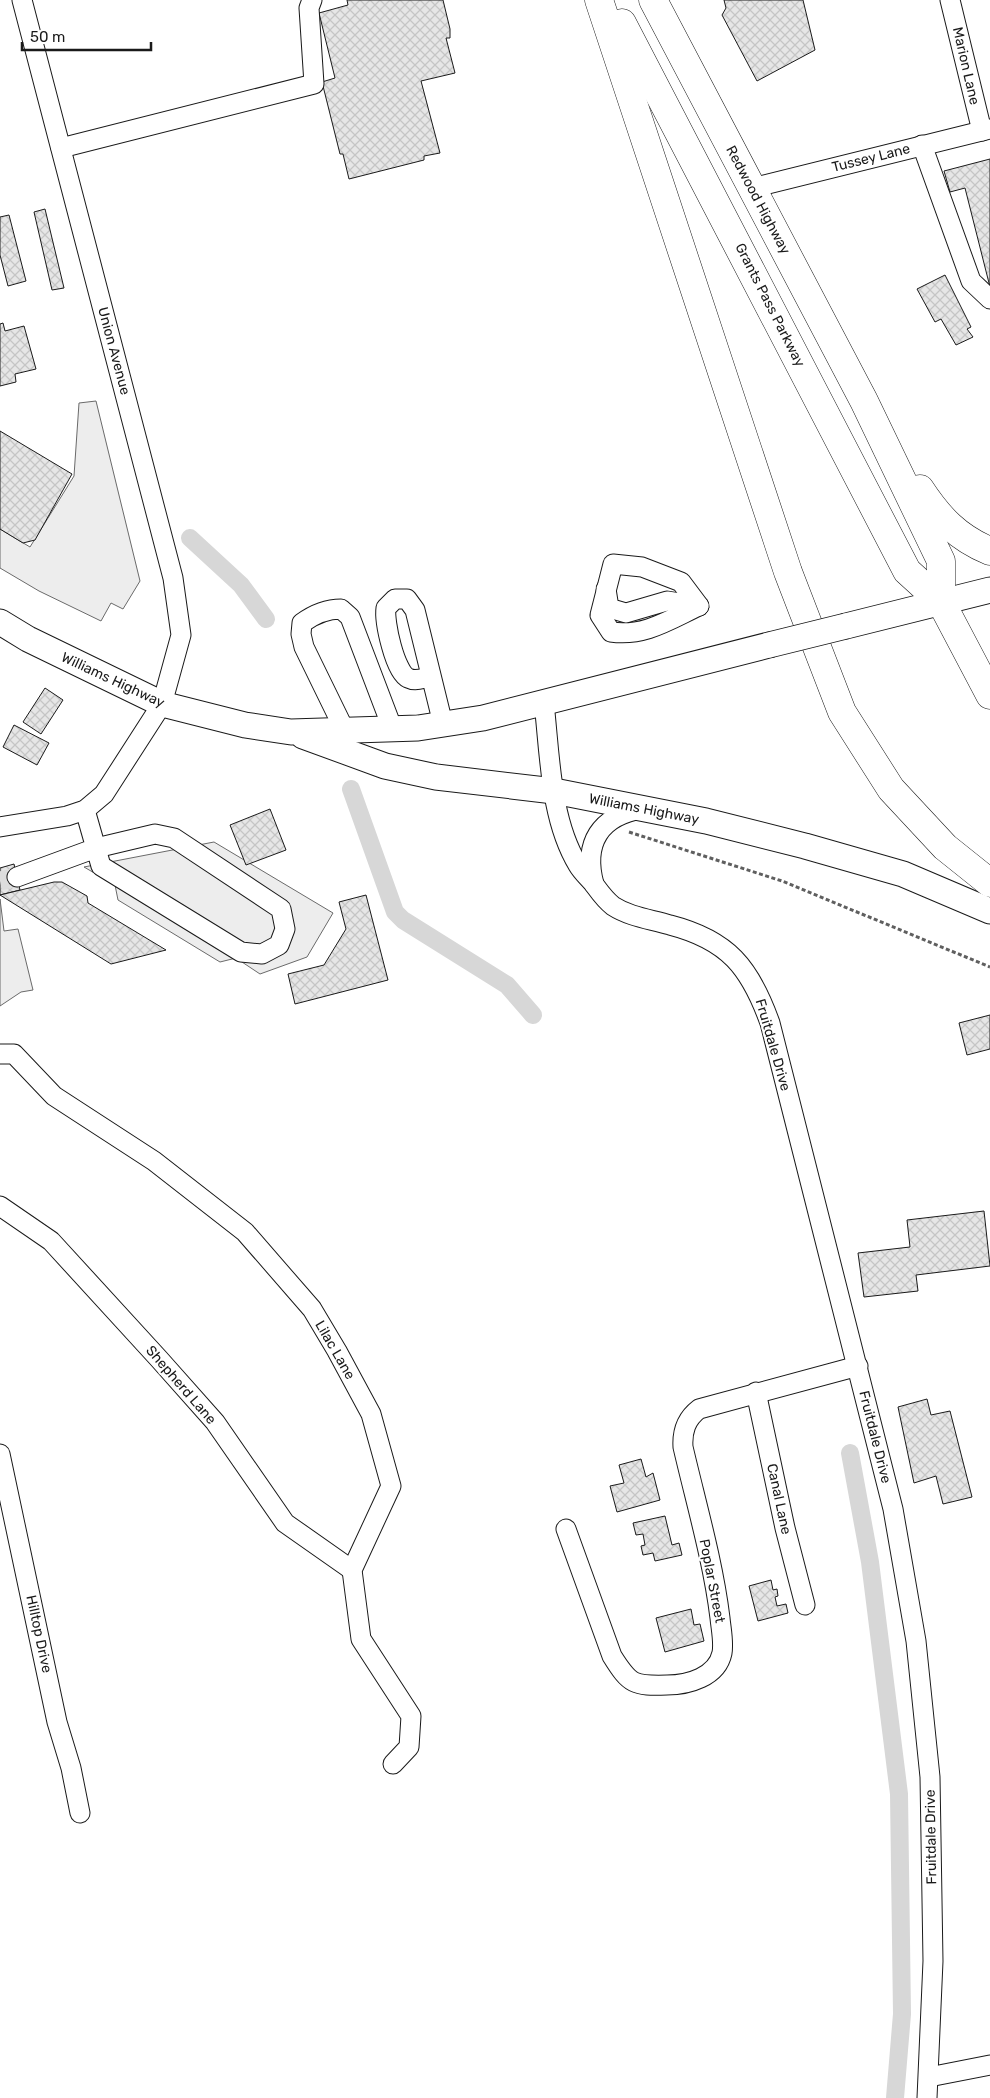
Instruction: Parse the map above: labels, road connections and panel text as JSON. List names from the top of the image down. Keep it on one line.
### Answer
{"streets":{"highway":["Redwood Highway","Grants Pass Parkway"],"main road":["Williams Highway"],"street":["Marion Lane","Tussey Lane","Union Avenue","Fruitdale Drive","Lilac Lane","Shepherd Lane","Canal Lane","Poplar Street","Hilltop Drive"]},"crossings":[["Marion Lane","Tussey Lane"],["Tussey Lane","Redwood Highway"],["Redwood Highway","Grants Pass Parkway"],["Grants Pass Parkway","Williams Highway"],["Union Avenue","Williams Highway"],["Williams Highway","Fruitdale Drive"],["Fruitdale Drive","Poplar Street"],["Lilac Lane","Shepherd Lane"],["Canal Lane","Poplar Street"]],"scale_bar":"50 m"}
